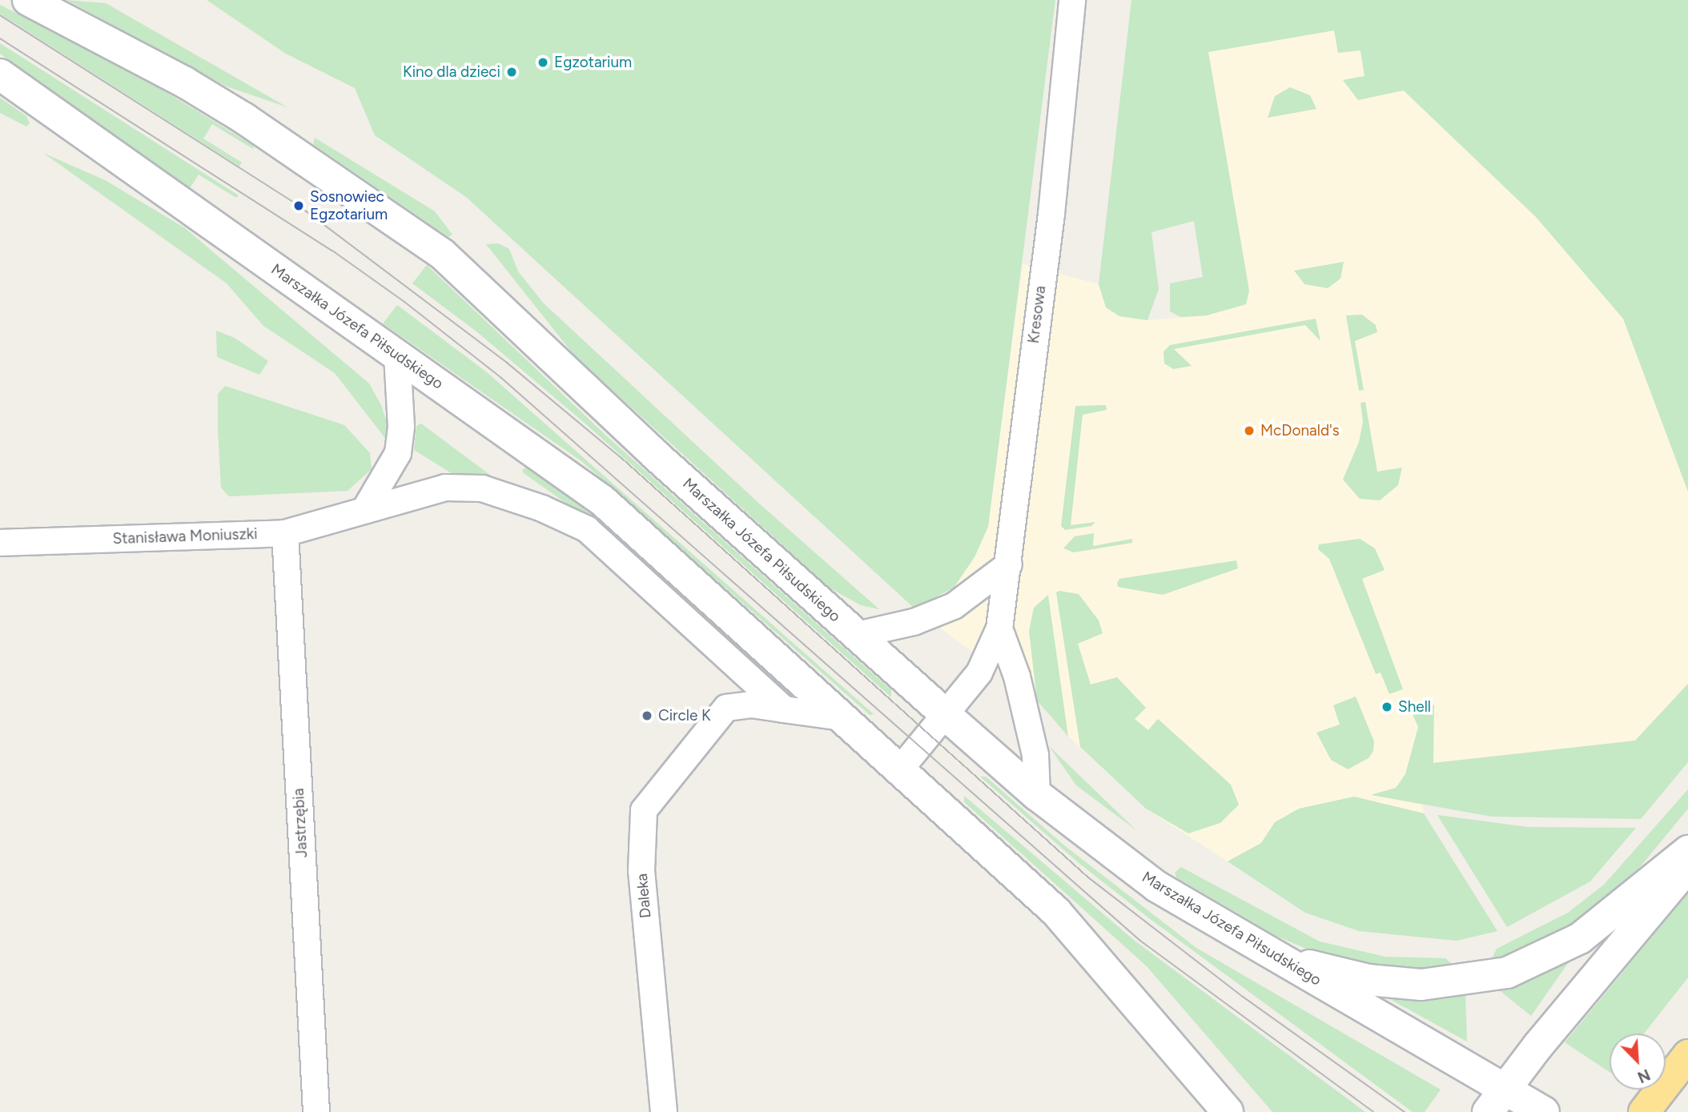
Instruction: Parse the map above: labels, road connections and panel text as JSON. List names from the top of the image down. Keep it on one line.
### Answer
{"streets":{"main road":["Marszałka Józefa Piłsudskiego"],"street":["Kresowa","Stanisława Moniuszki","Jastrzębia","Daleka"]},"crossings":[["Stanisława Moniuszki","Jastrzębia"],["Stanisława Moniuszki","Daleka"]],"places":["Egzotarium","Kino dla dzieci","Sosnowiec Egzotarium","McDonald's","Shell","Circle K"],"north":"bottom right"}
